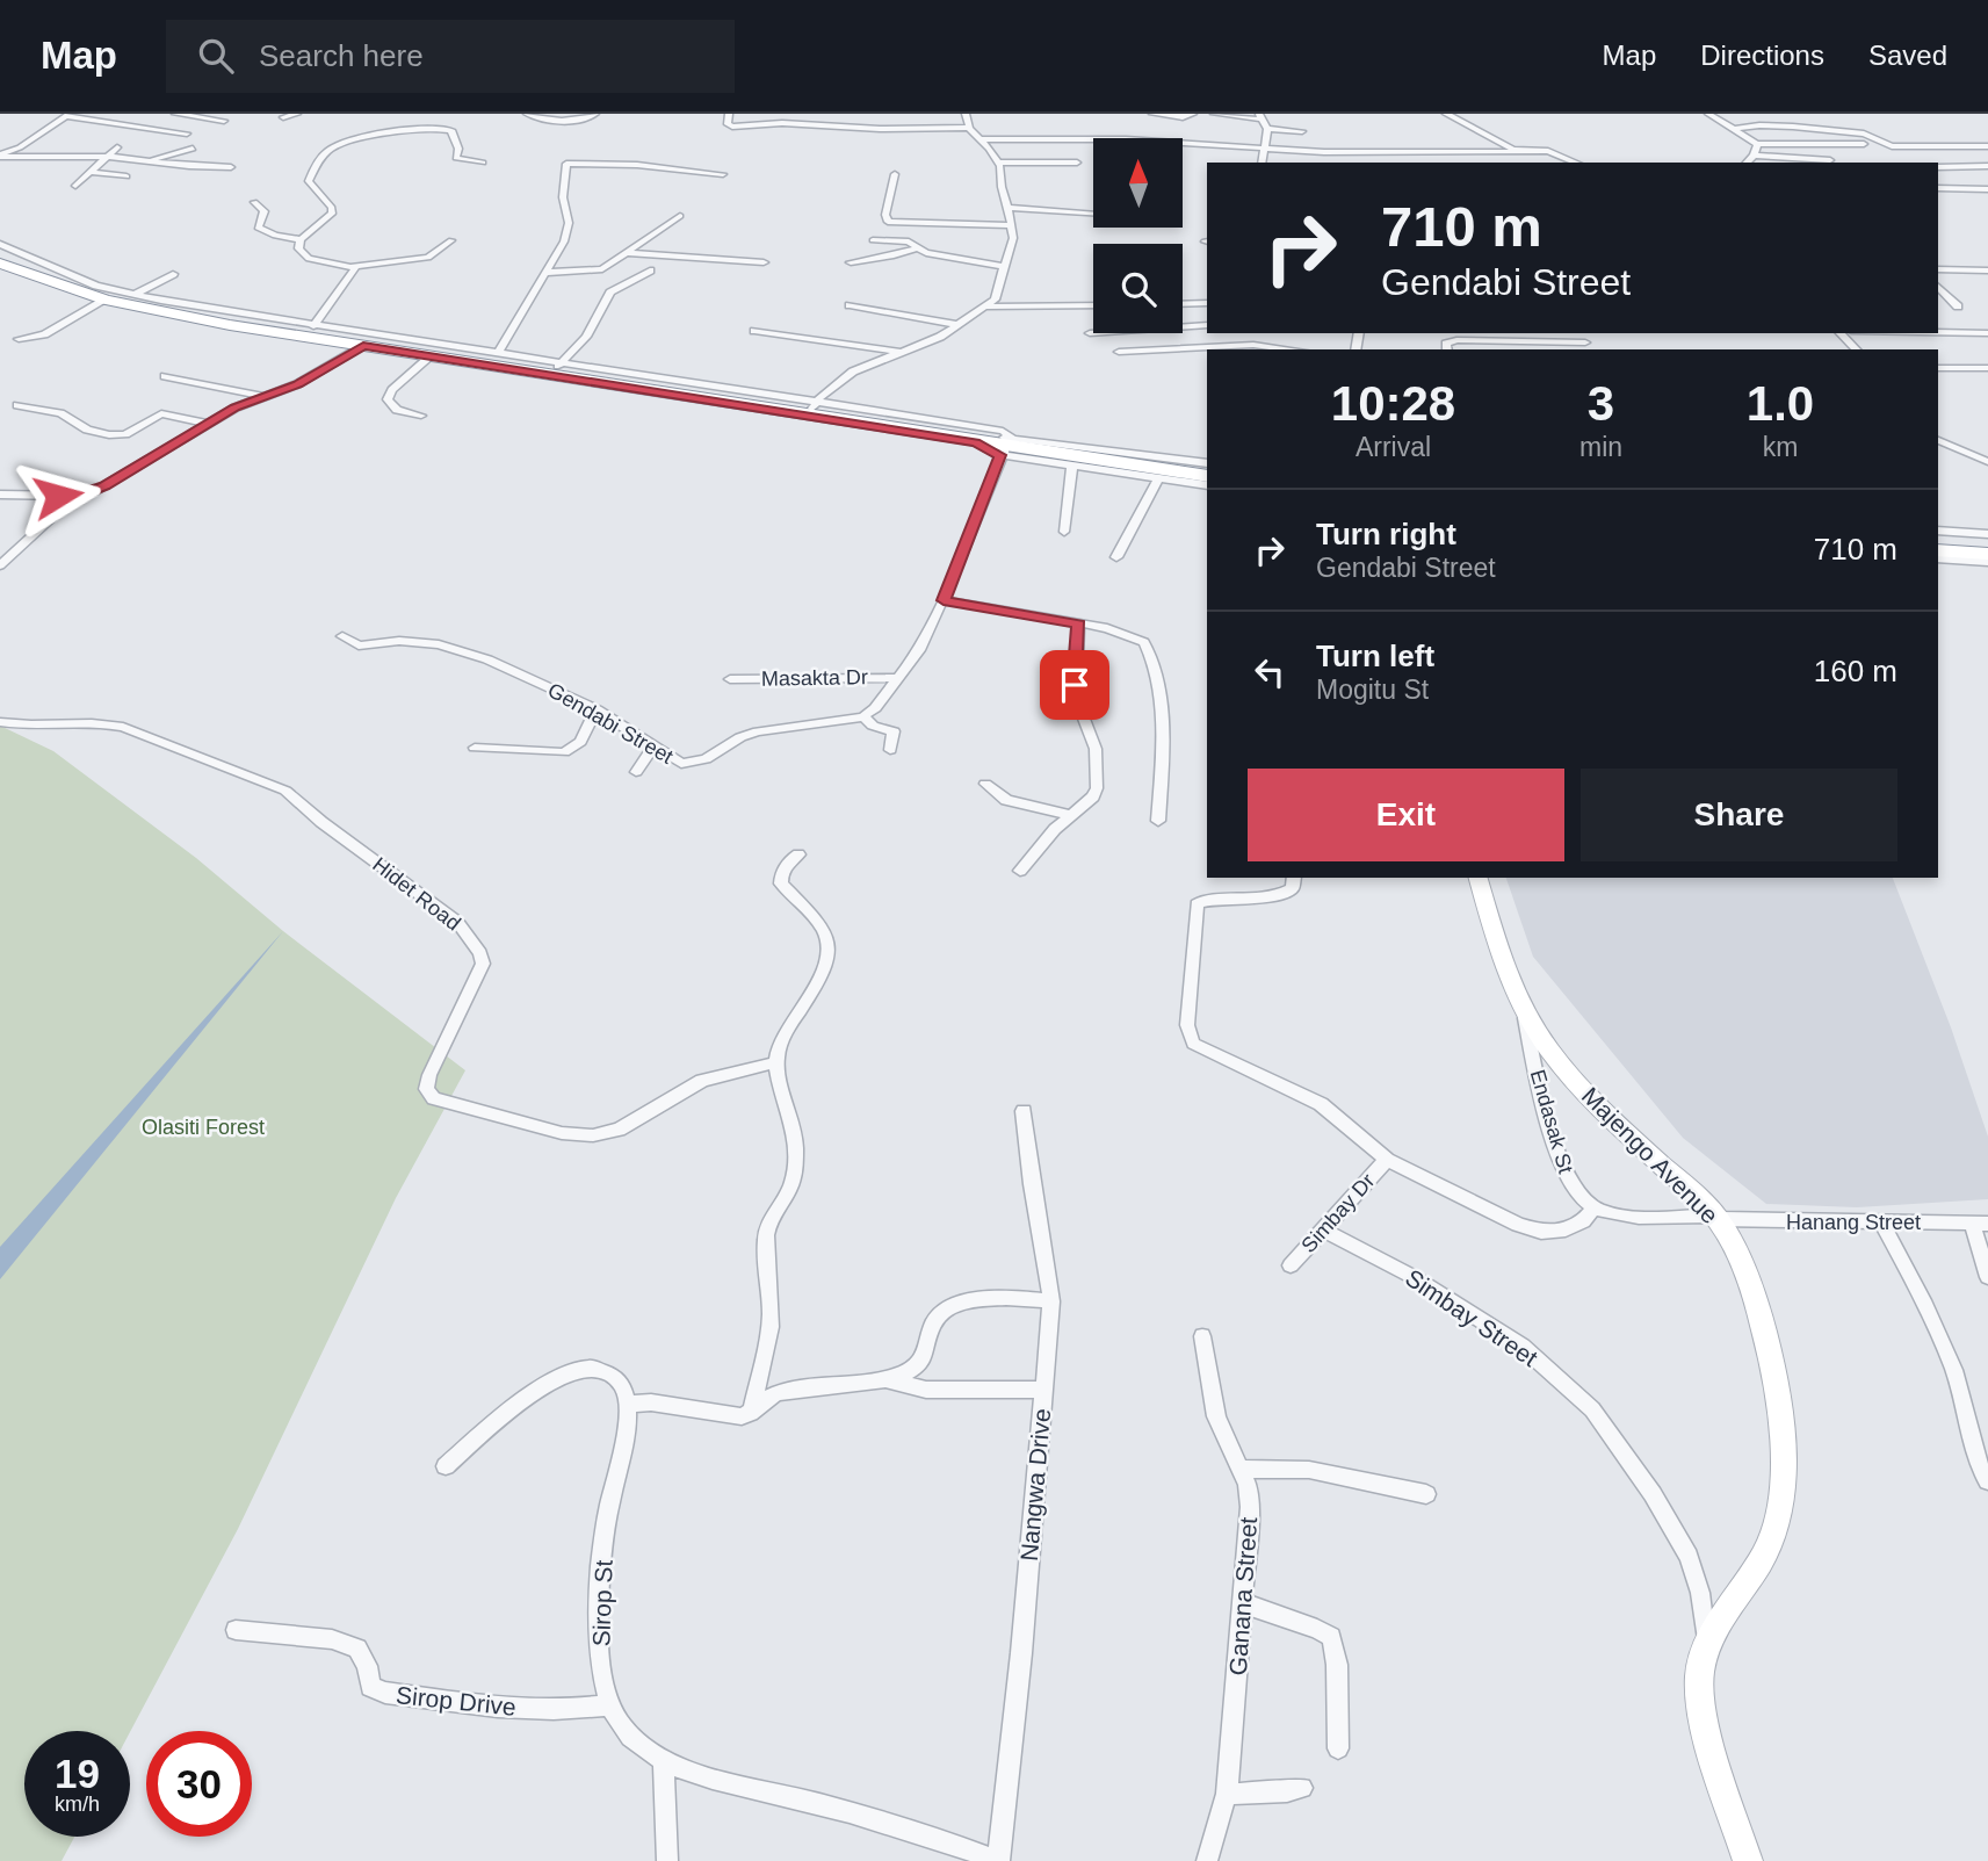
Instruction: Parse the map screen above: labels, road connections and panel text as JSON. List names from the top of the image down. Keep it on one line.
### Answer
{"streets":{"street":["Masakta Dr","Gendabi Street","Hidet Road","Endasak St","Majengo Avenue","Simbay Dr","Hanang Street","Simbay Street","Nangwa Drive","Ganana Street","Sirop St","Sirop Drive"]},"crossings":[["Endasak St","Majengo Avenue"],["Majengo Avenue","Hanang Street"],["Majengo Avenue","Simbay Street"],["Simbay Dr","Simbay Street"],["Nangwa Drive","Sirop St"],["Sirop St","Sirop Drive"]],"parks":["Olasiti Forest"],"north":"top","page":{"header":"Map","search":"Search here","nav":["Map","Directions","Saved"],"turn":["710 m","Gendabi Street"],"eta":["10:28","Arrival","3","min","1.0","km"],"list":[{"name":"Turn right","note":"Gendabi Street","value":"710 m"},{"name":"Turn left","note":"Mogitu St","value":"160 m"}],"buttons":["Exit","Share"],"speed":"19 km/h","limit":"30"}}
